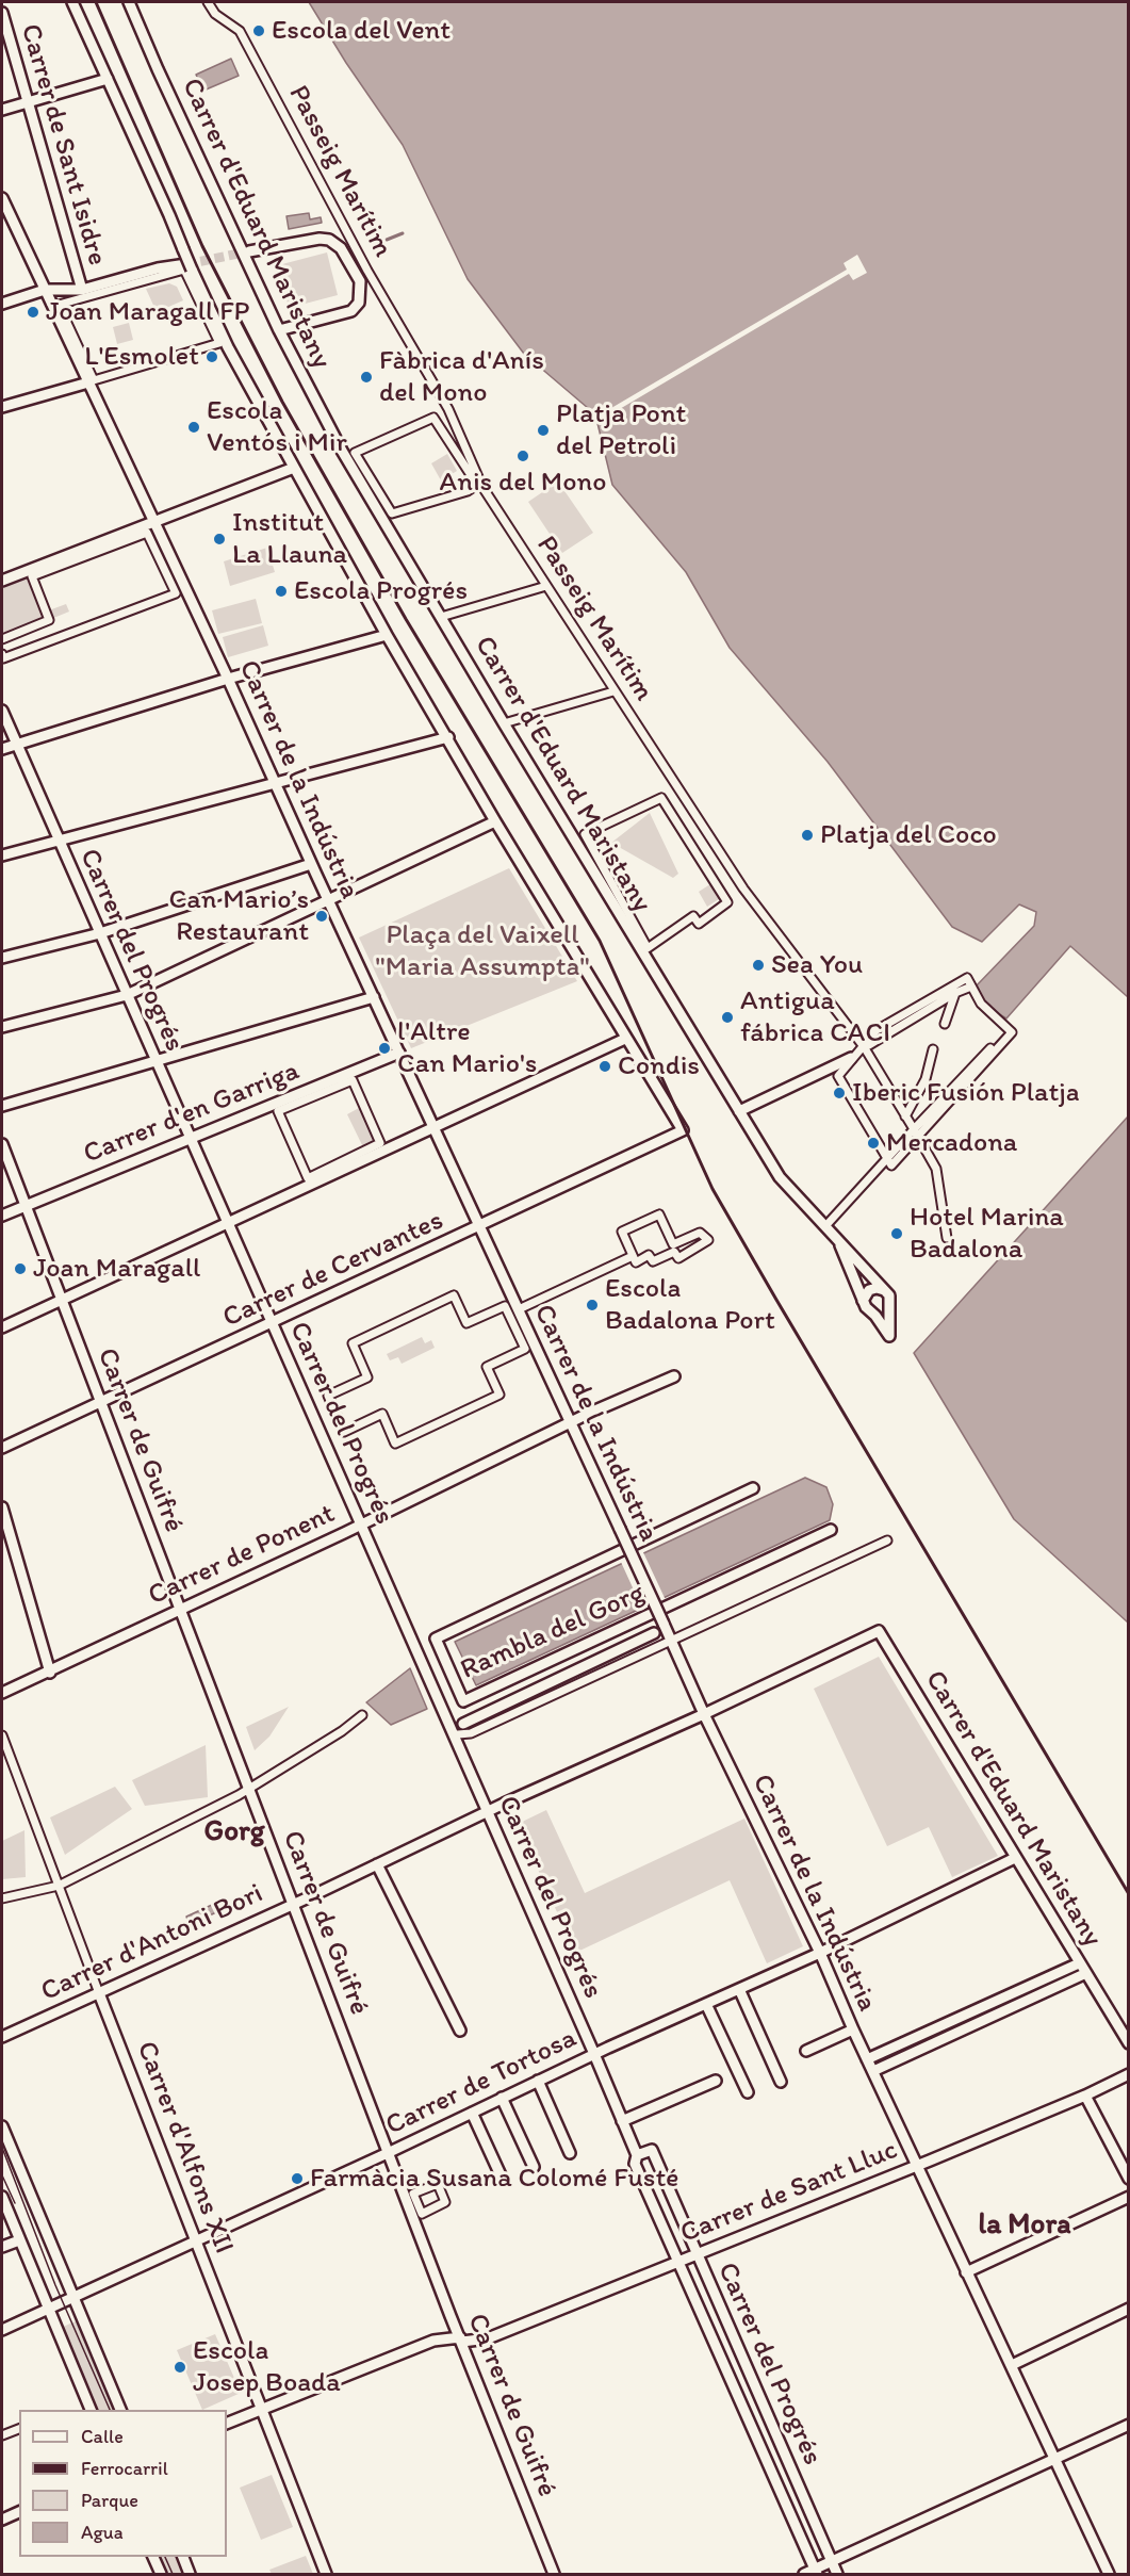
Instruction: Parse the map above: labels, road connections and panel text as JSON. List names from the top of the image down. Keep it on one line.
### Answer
{"streets":{"street":["Carrer de Sant Isidre","Passeig Marítim","Carrer d'Eduard Maristany","Carrer de la Indústria","Carrer del Progrés","Carrer d'en Garriga","Carrer de Cervantes","Carrer de Guifré","Carrer de Ponent","Rambla del Gorg","Carrer d'Antoni Bori","Carrer de Tortosa","Carrer d'Alfons XII","Carrer de Sant Lluc"]},"crossings":[["Carrer d'Eduard Maristany","Carrer d'Antoni Bori"],["Carrer d'Eduard Maristany","Carrer de Tortosa"],["Carrer de la Indústria","Carrer d'en Garriga"],["Carrer de la Indústria","Carrer de Cervantes"],["Carrer de la Indústria","Carrer de Ponent"],["Carrer de la Indústria","Carrer d'Antoni Bori"],["Carrer de la Indústria","Carrer de Tortosa"],["Carrer de la Indústria","Carrer de Sant Lluc"],["Carrer del Progrés","Carrer d'en Garriga"],["Carrer del Progrés","Carrer de Cervantes"],["Carrer del Progrés","Carrer de Ponent"],["Carrer del Progrés","Carrer d'Antoni Bori"],["Carrer del Progrés","Carrer de Tortosa"],["Carrer del Progrés","Carrer de Sant Lluc"],["Carrer d'en Garriga","Carrer de Guifré"],["Carrer de Cervantes","Carrer de Guifré"],["Carrer de Guifré","Carrer de Ponent"],["Carrer de Guifré","Carrer d'Antoni Bori"],["Carrer de Guifré","Carrer de Tortosa"],["Carrer de Guifré","Carrer de Sant Lluc"],["Carrer d'Antoni Bori","Carrer d'Alfons XII"],["Carrer de Tortosa","Carrer d'Alfons XII"],["Carrer d'Alfons XII","Carrer de Sant Lluc"]],"districts":["Gorg","la Mora"],"parks":["Plaça del Vaixell \"Maria Assumpta\""],"places":["Escola del Vent","Joan Maragall FP","L'Esmolet","Fàbrica d'Anís del Mono","Escola Ventós i Mir","Platja Pont del Petroli","Anis del Mono","Institut La Llauna","Escola Progrés","Platja del Coco","Can Mario’s Restaurant","Sea You","Antigua fábrica CACI","l'Altre Can Mario's","Condis","Iberic Fusión Platja","Mercadona","Hotel Marina Badalona","Joan Maragall","Escola Badalona Port","Farmàcia Susana Colomé Fusté","Escola Josep Boada"],"legend":["Calle","Ferrocarril","Parque","Agua"]}
